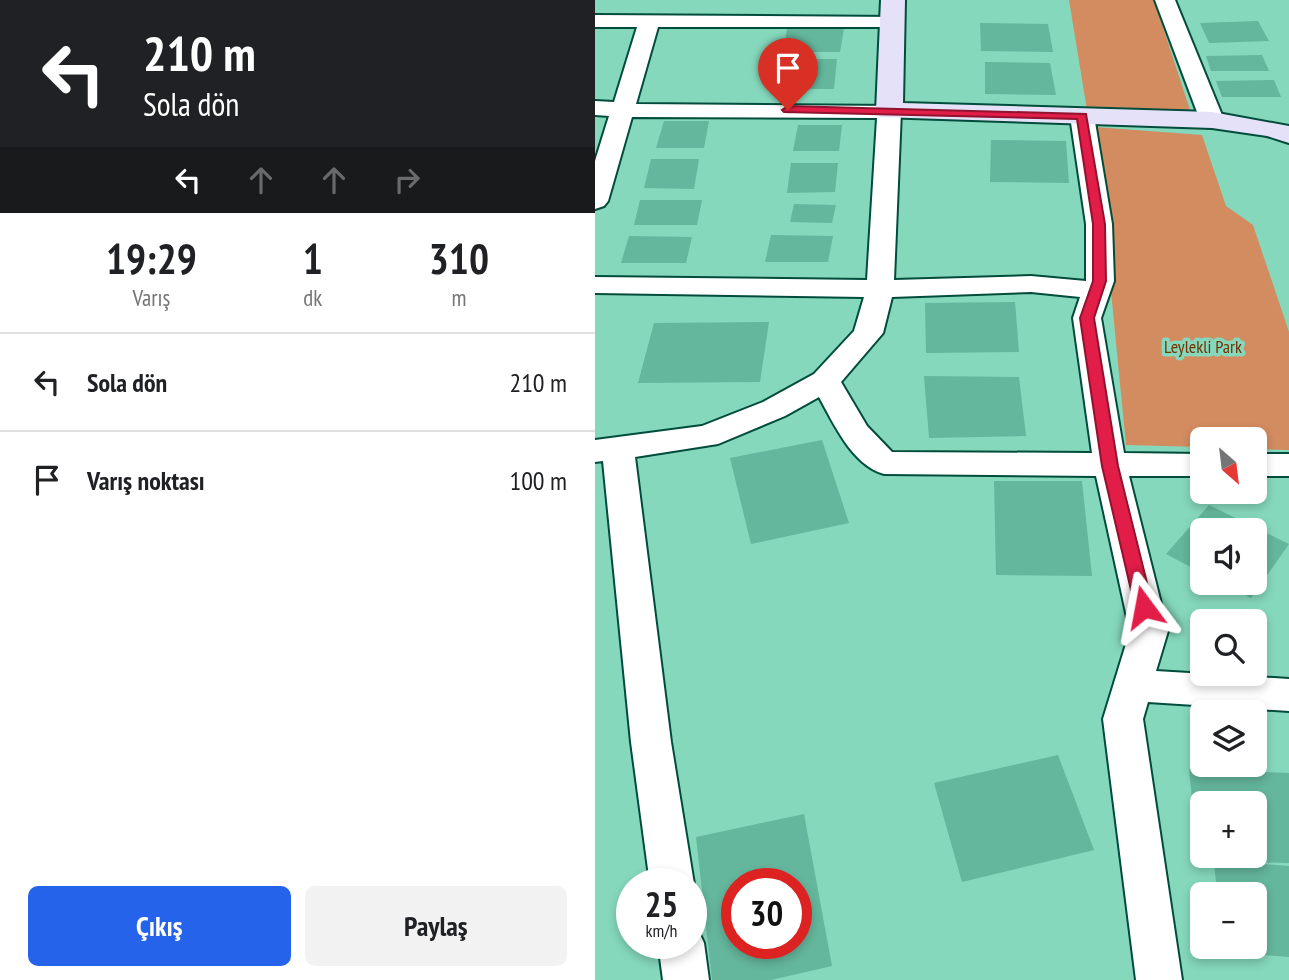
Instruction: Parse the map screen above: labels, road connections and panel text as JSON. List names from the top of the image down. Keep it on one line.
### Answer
{"parks":["Leylekli Park"],"north":"bottom right","page":{"turn":["210 m","Sola dön"],"eta":["19:29","Varış","1","dk","310","m"],"list":[{"name":"Sola dön","value":"210 m"},{"name":"Varış noktası","value":"100 m"}],"map_buttons":["+","−"],"speed":"25 km/h","limit":"30","buttons":["Çıkış","Paylaş"]}}
